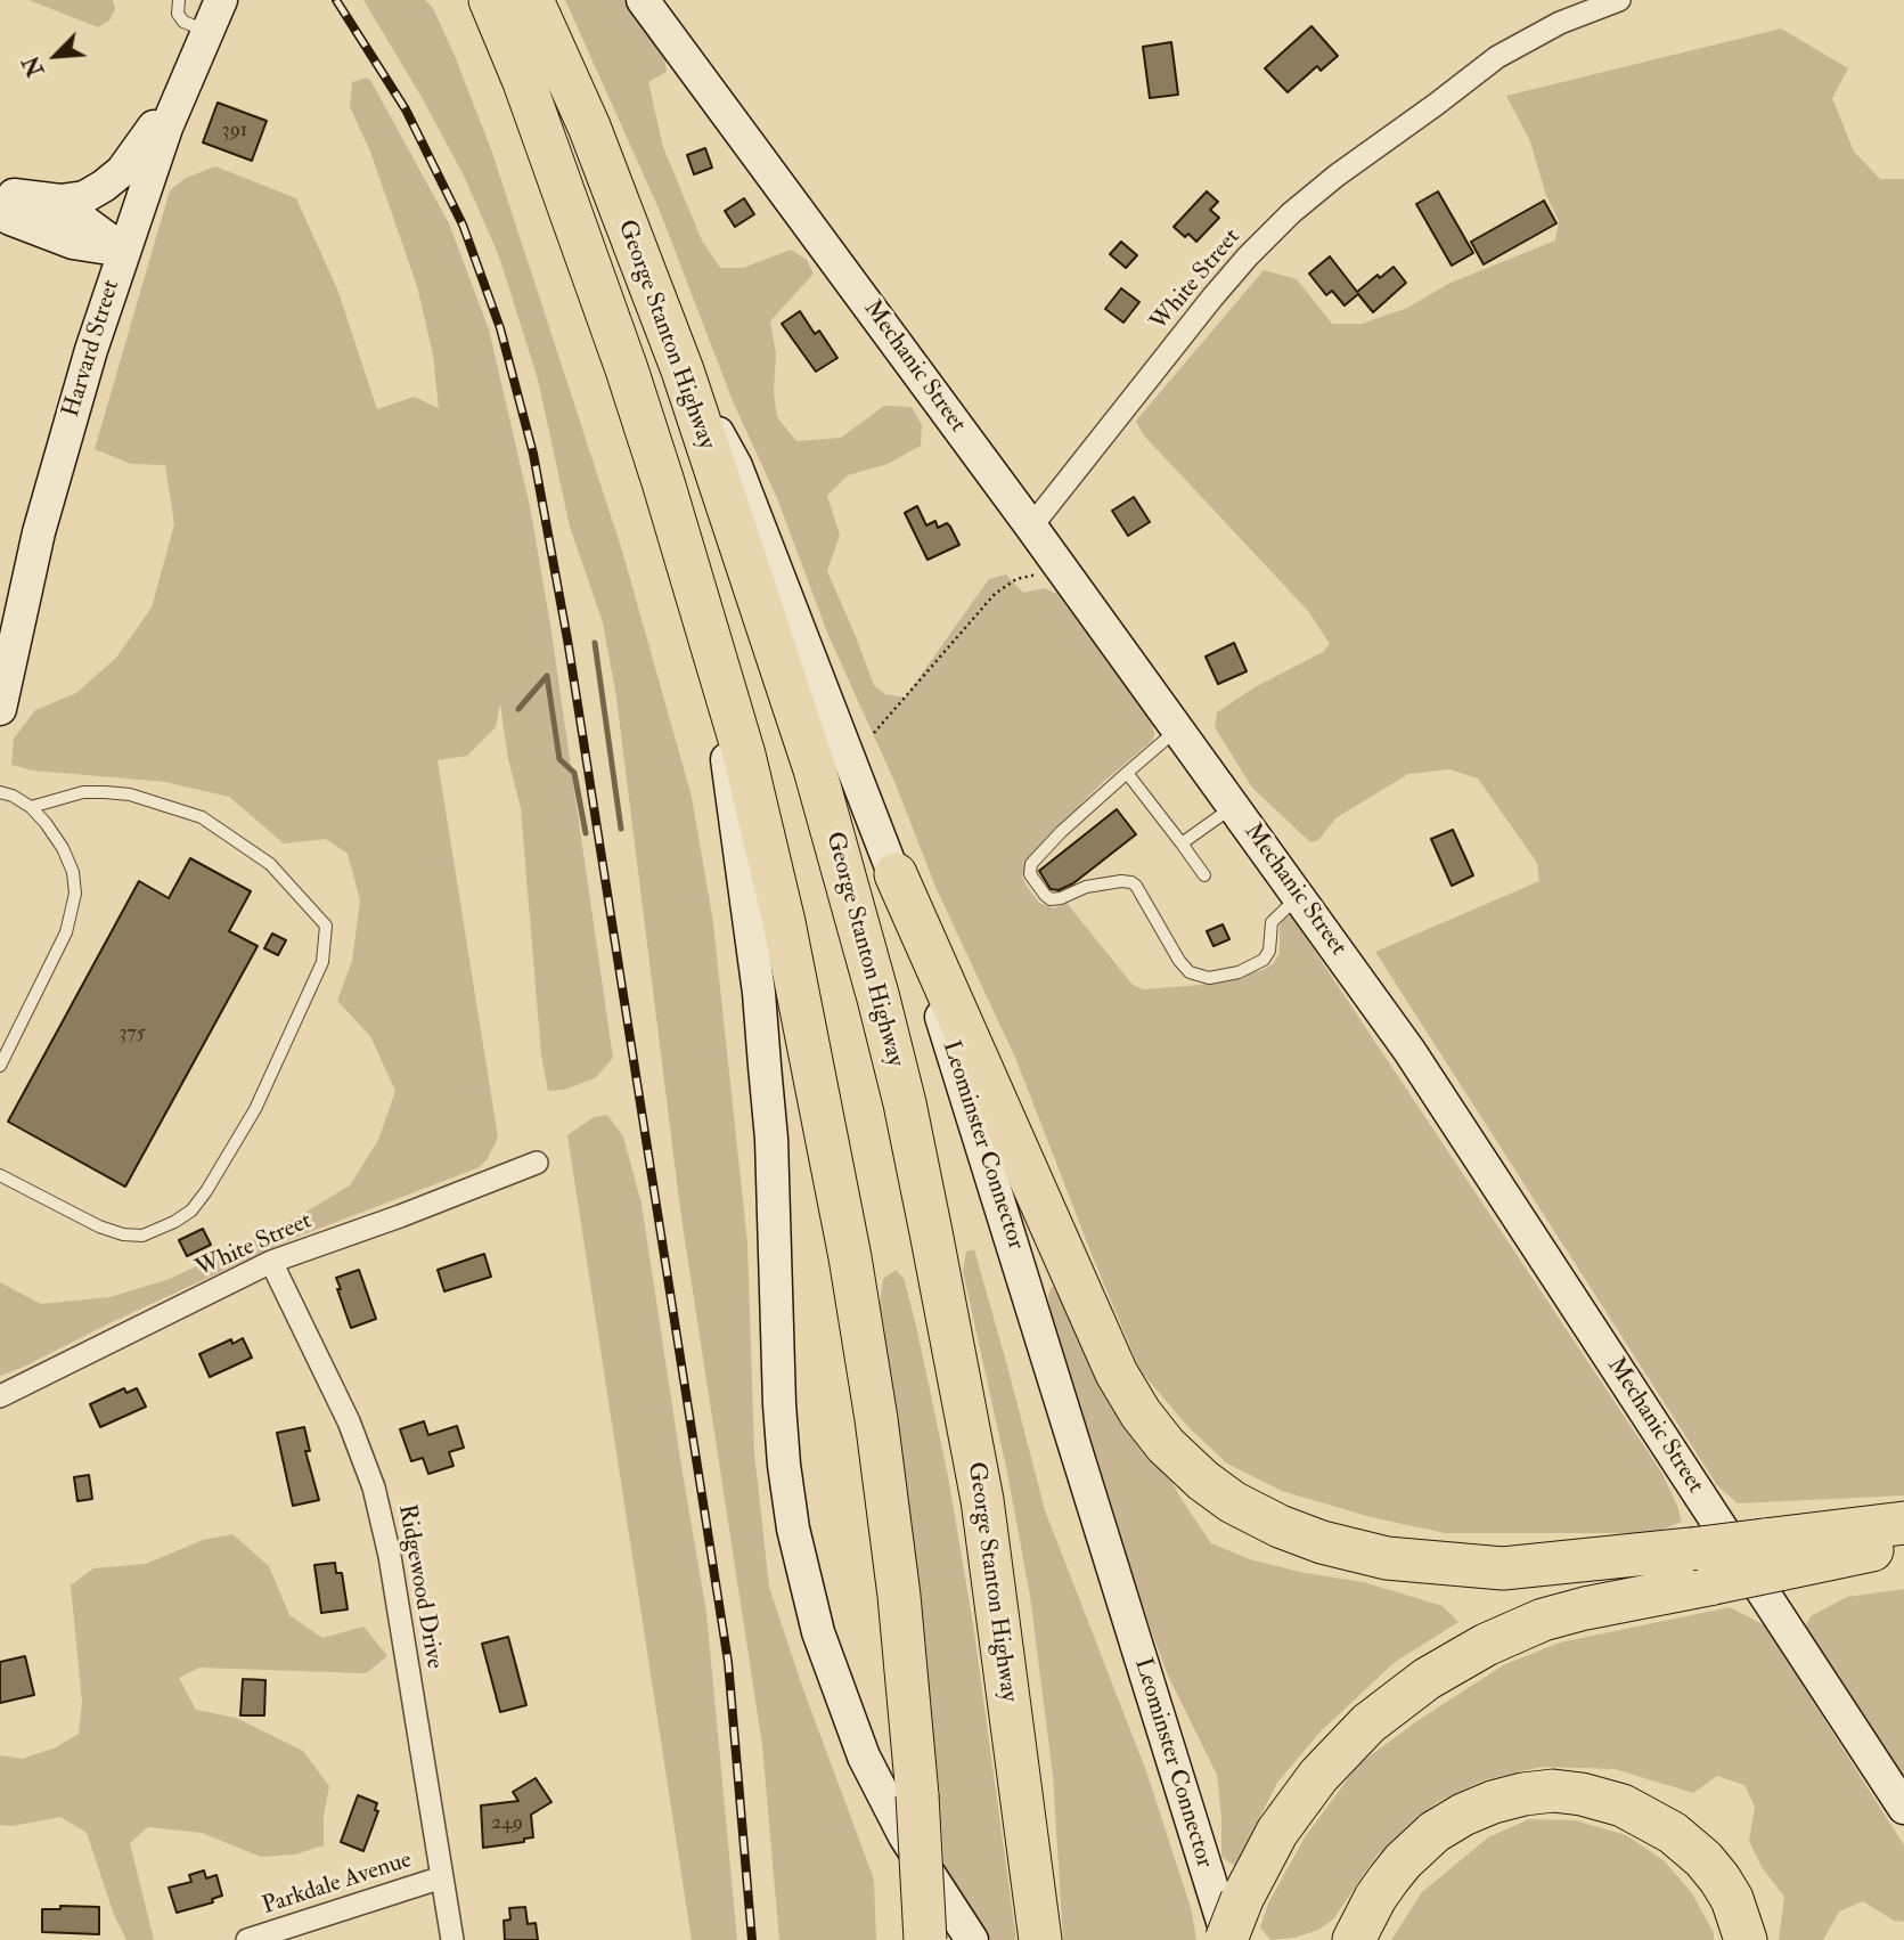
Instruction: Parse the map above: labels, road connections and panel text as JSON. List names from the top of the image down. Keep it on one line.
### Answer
{"streets":{"highway":["George Stanton Highway"],"main road":["Harvard Street","Mechanic Street","Leominster Connector"],"street":["White Street","Ridgewood Drive","Parkdale Avenue"]},"crossings":[["White Street","Mechanic Street"],["White Street","Ridgewood Drive"],["George Stanton Highway","Leominster Connector"],["Ridgewood Drive","Parkdale Avenue"]],"house_numbers":["391","375","249"],"north":"bottom left"}
